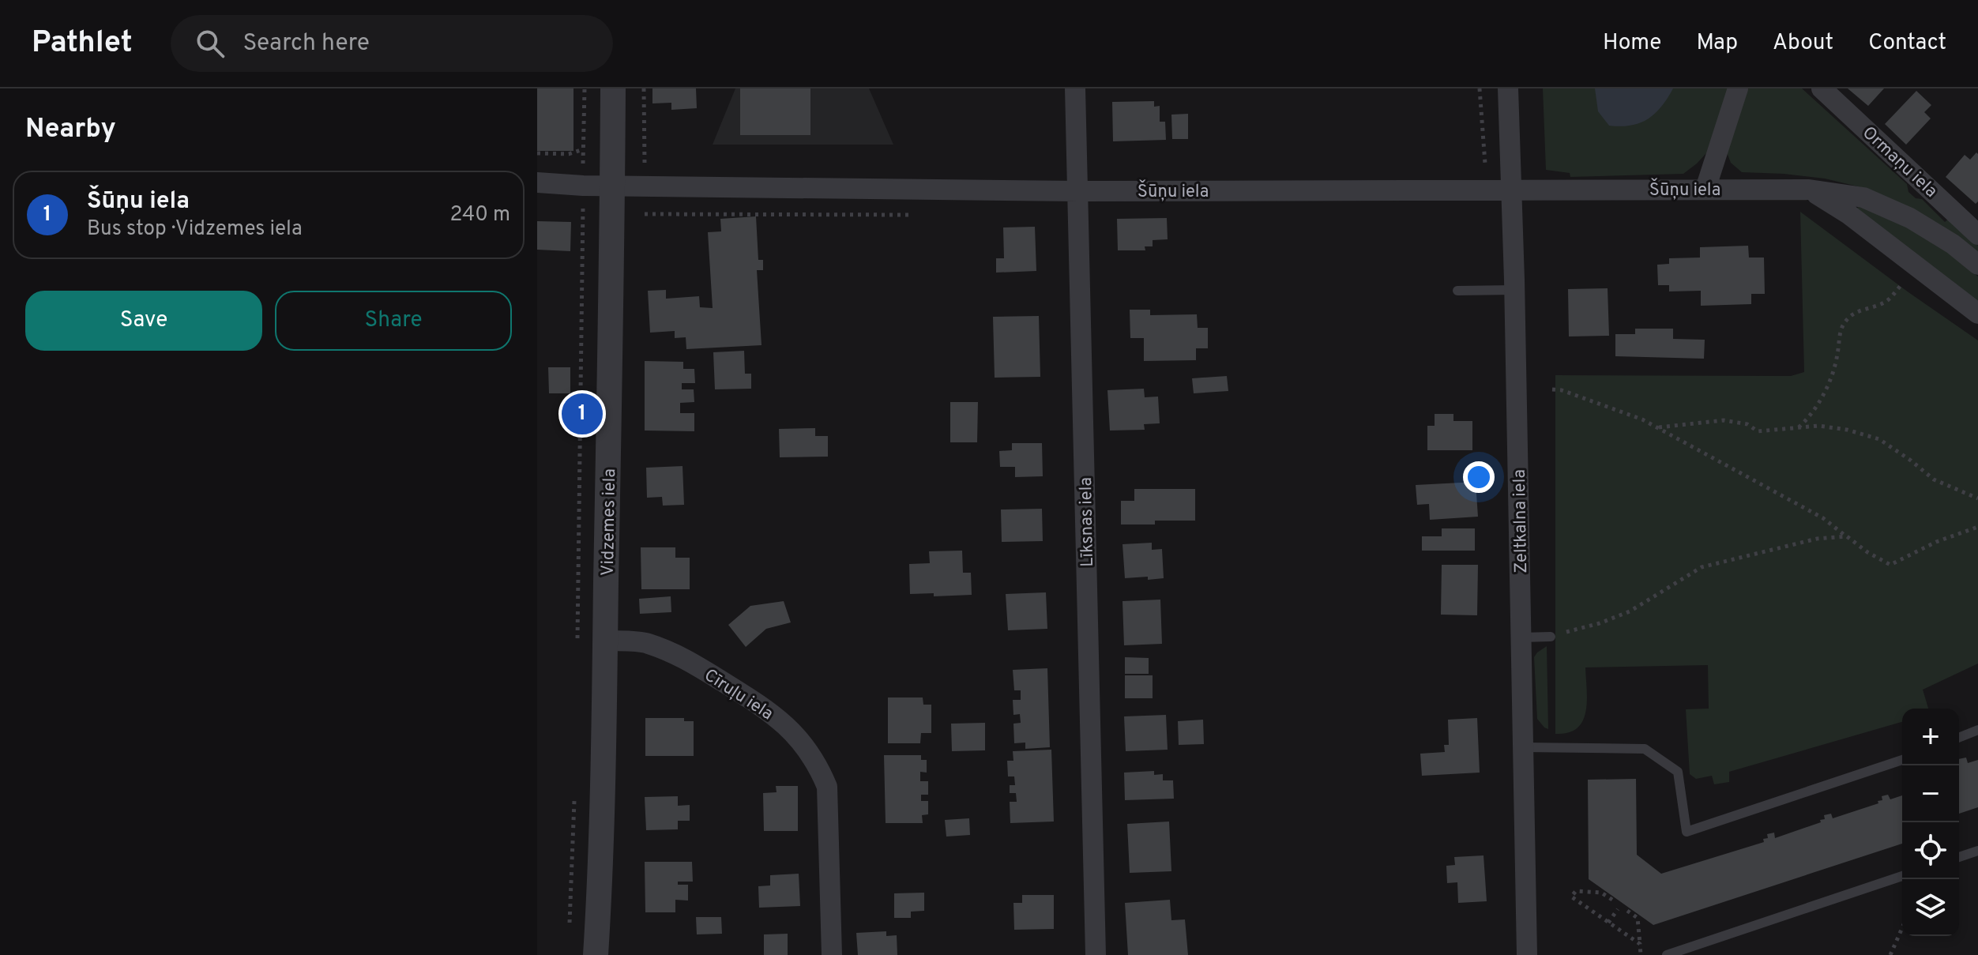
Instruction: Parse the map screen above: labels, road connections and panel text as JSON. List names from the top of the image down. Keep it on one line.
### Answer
{"streets":{"street":["Ormaņu iela","Šūņu iela","Zeltkalna iela","Vidzemes iela","Līksnas iela","Cīruļu iela"]},"crossings":[["Šūņu iela","Zeltkalna iela"],["Šūņu iela","Vidzemes iela"],["Šūņu iela","Līksnas iela"],["Vidzemes iela","Cīruļu iela"]],"page":{"header":"Pathlet","search":"Search here","nav":["Home","Map","About","Contact"],"heading":"Nearby","list":[{"mark":"1","name":"Šūņu iela","note":"Bus stop · Vidzemes iela","value":"240 m"}],"buttons":["Save","Share"],"pins":"1","map_buttons":["+","−"]}}
